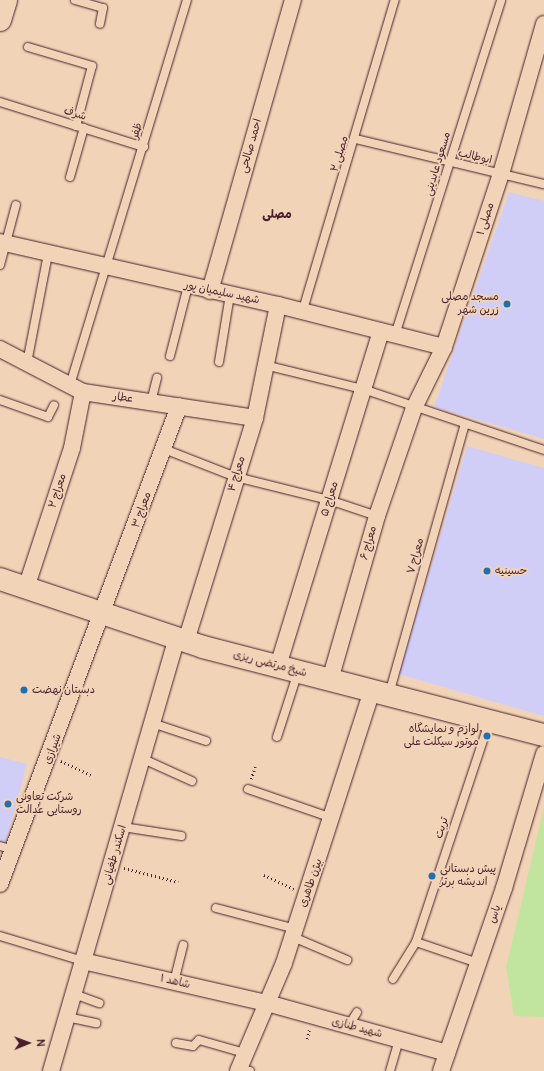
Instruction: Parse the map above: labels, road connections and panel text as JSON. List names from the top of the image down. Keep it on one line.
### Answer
{"streets":{"street":["احمد صالحی","مصلی ۱","شهید سلیمیان پور","عطار","معراج ۴","معراج ۲","معراج ۵","معراج ۳","معراج ۶","شیخ مرتضی ریزی","شیرازی","اسکندر طغیانی","بیژن طاهری","یاس","شاهد ۱","شهید طنازی"],"lane":["شرف","ظفر","مصلی ۲","ابوطالب","مسعود عابدینی","معراح ۷","تربت"]},"crossings":[["شرف","ظفر"],["ظفر","شهید سلیمیان پور"],["ظفر","عطار"],["ظفر","معراج ۲"],["احمد صالحی","شهید سلیمیان پور"],["مصلی ۲","ابوطالب"],["مصلی ۲","شهید سلیمیان پور"],["ابوطالب","مسعود عابدینی"],["ابوطالب","مصلی ۱"],["مسعود عابدینی","شهید سلیمیان پور"],["مسعود عابدینی","معراج ۵"],["مصلی ۱","شهید سلیمیان پور"],["مصلی ۱","معراج ۶"],["شهید سلیمیان پور","معراج ۴"],["شهید سلیمیان پور","معراج ۵"],["عطار","معراج ۴"],["عطار","معراج ۲"],["عطار","معراج ۳"],["معراج ۴","شیخ مرتضی ریزی"],["معراج ۴","اسکندر طغیانی"],["معراج ۲","شیخ مرتضی ریزی"],["معراج ۵","شیخ مرتضی ریزی"],["معراج ۳","شیخ مرتضی ریزی"],["معراج ۳","شیرازی"],["معراج ۶","شیخ مرتضی ریزی"],["معراح ۷","شیخ مرتضی ریزی"],["معراح ۷","بیژن طاهری"],["شیخ مرتضی ریزی","شیرازی"],["شیخ مرتضی ریزی","تربت"],["شیخ مرتضی ریزی","اسکندر طغیانی"],["شیخ مرتضی ریزی","بیژن طاهری"],["اسکندر طغیانی","شاهد ۱"],["بیژن طاهری","شاهد ۱"],["بیژن طاهری","شهید طنازی"],["یاس","شهید طنازی"],["شاهد ۱","شهید طنازی"]],"districts":["مصلی"],"places":["مسجد مصلی زرین شهر","حسینیه","دبستان نهضت","لوازم و نمایشگاه موتور سیکلت علی","شرکت تعاونی روستایی عدالت","پیش دبستانی اندیشه برتر"],"north":"right"}
